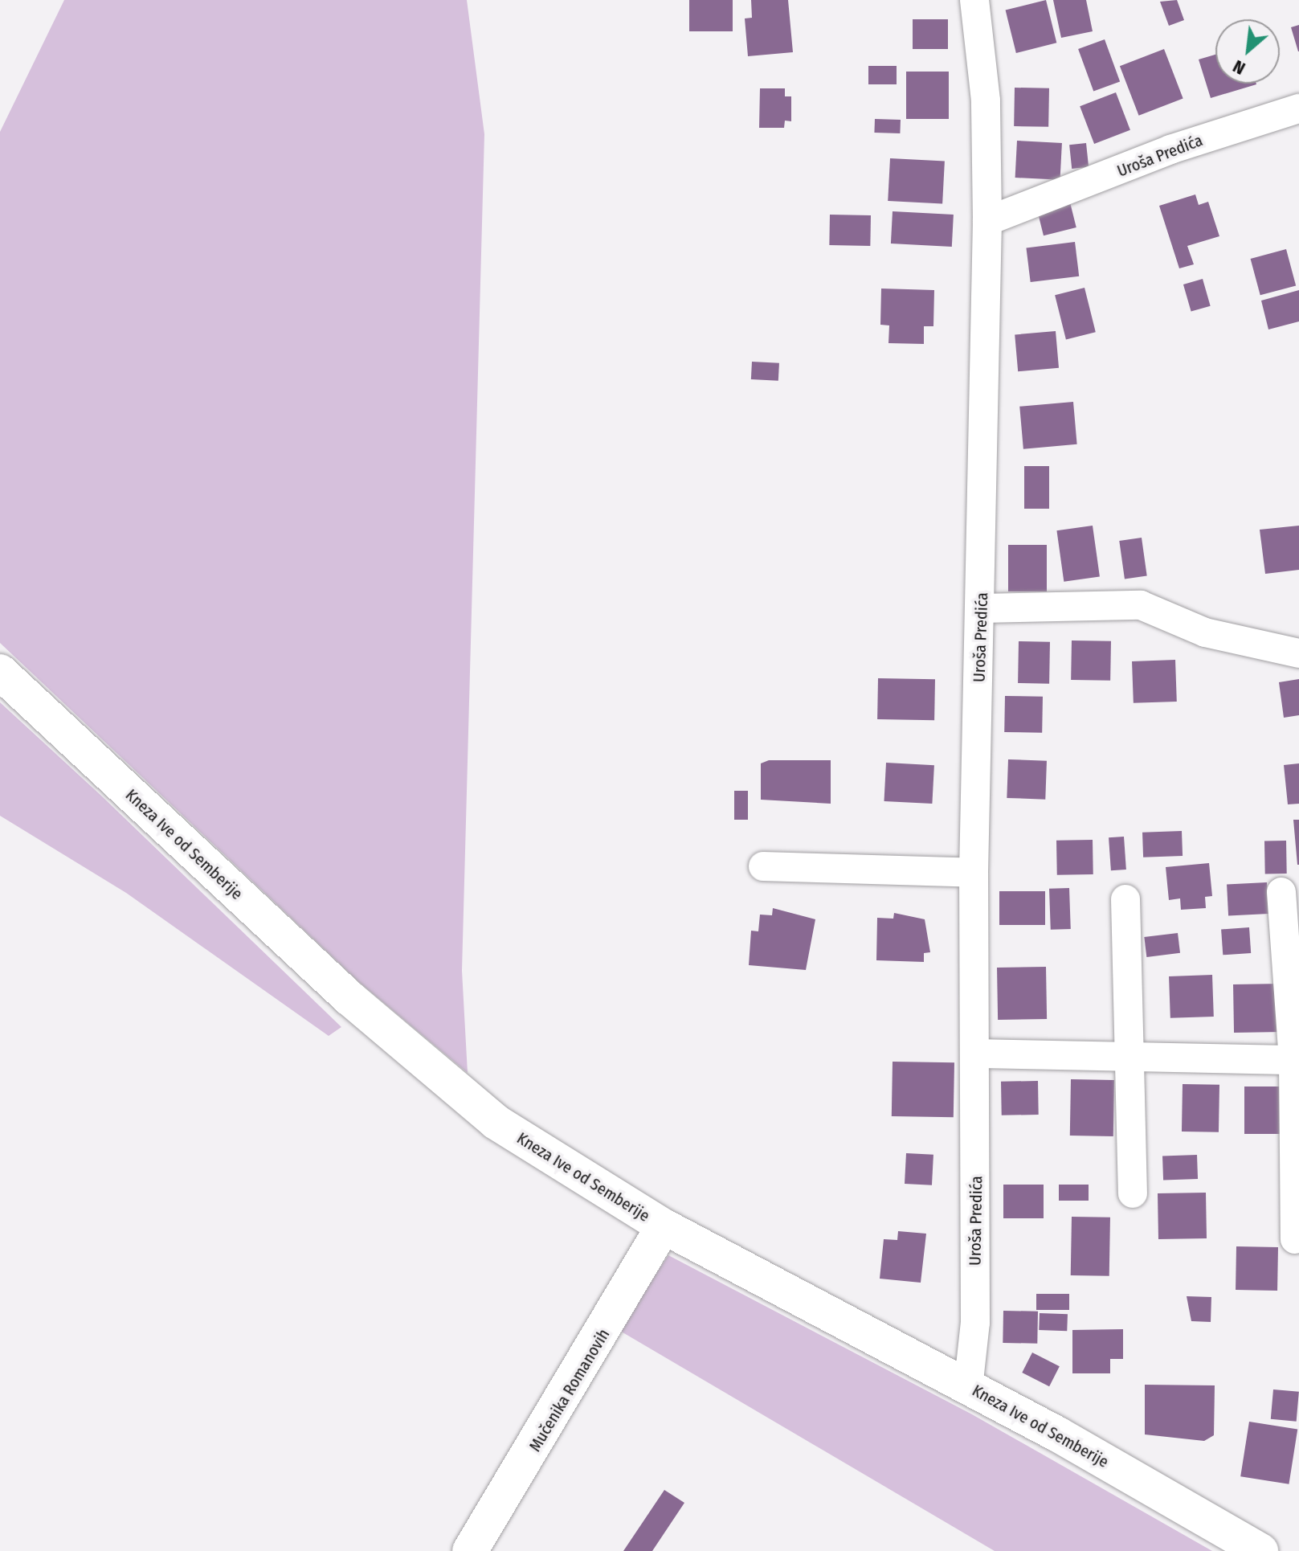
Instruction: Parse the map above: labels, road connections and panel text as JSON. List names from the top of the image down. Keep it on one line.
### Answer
{"streets":{"street":["Uroša Predića","Kneza Ive od Semberije","Mučenika Romanovih"]},"crossings":[["Uroša Predića","Kneza Ive od Semberije"],["Kneza Ive od Semberije","Mučenika Romanovih"]],"north":"bottom left"}
